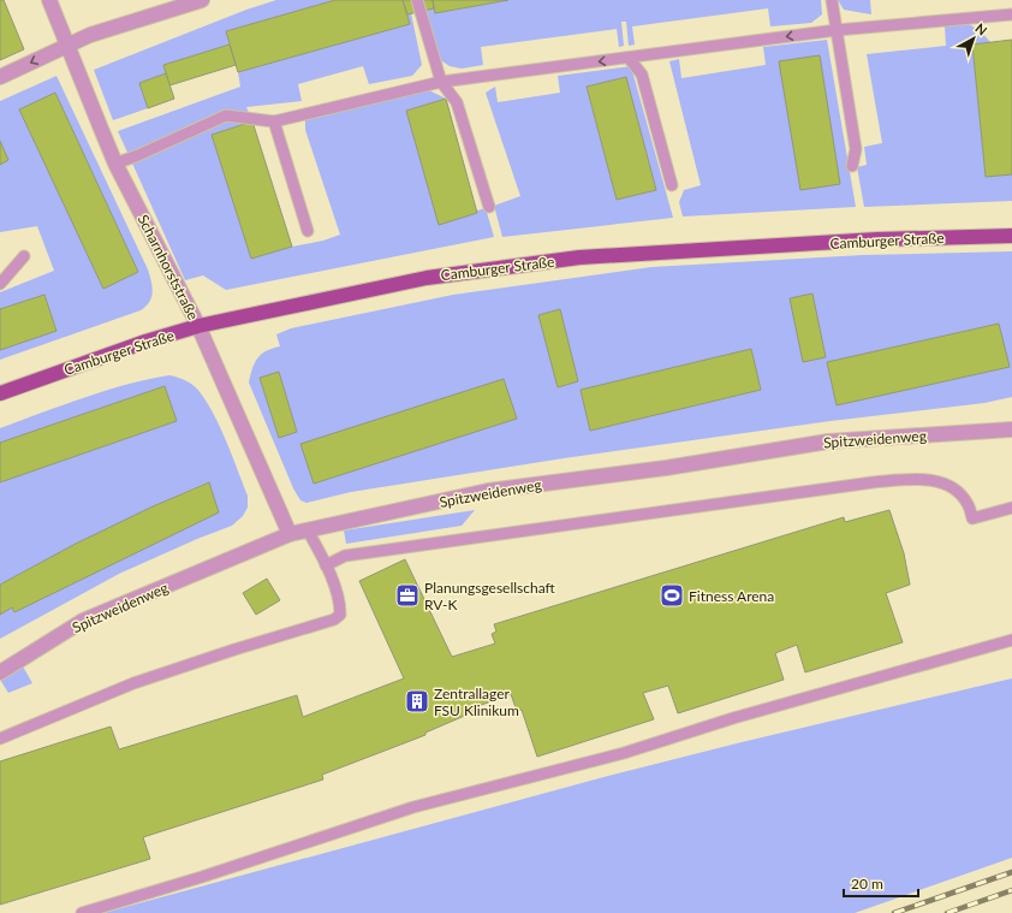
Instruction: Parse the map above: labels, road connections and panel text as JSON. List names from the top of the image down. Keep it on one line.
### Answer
{"streets":{"main road":["Camburger Straße"],"street":["Scharnhorststraße","Spitzweidenweg"]},"crossings":[["Camburger Straße","Scharnhorststraße"],["Scharnhorststraße","Spitzweidenweg"]],"places":{"office":["Planungsgesellschaft RV-K"],"sports":["Fitness Arena"],"building":["Zentrallager FSU Klinikum"]},"scale_bar":"20 m","north":"top right"}
